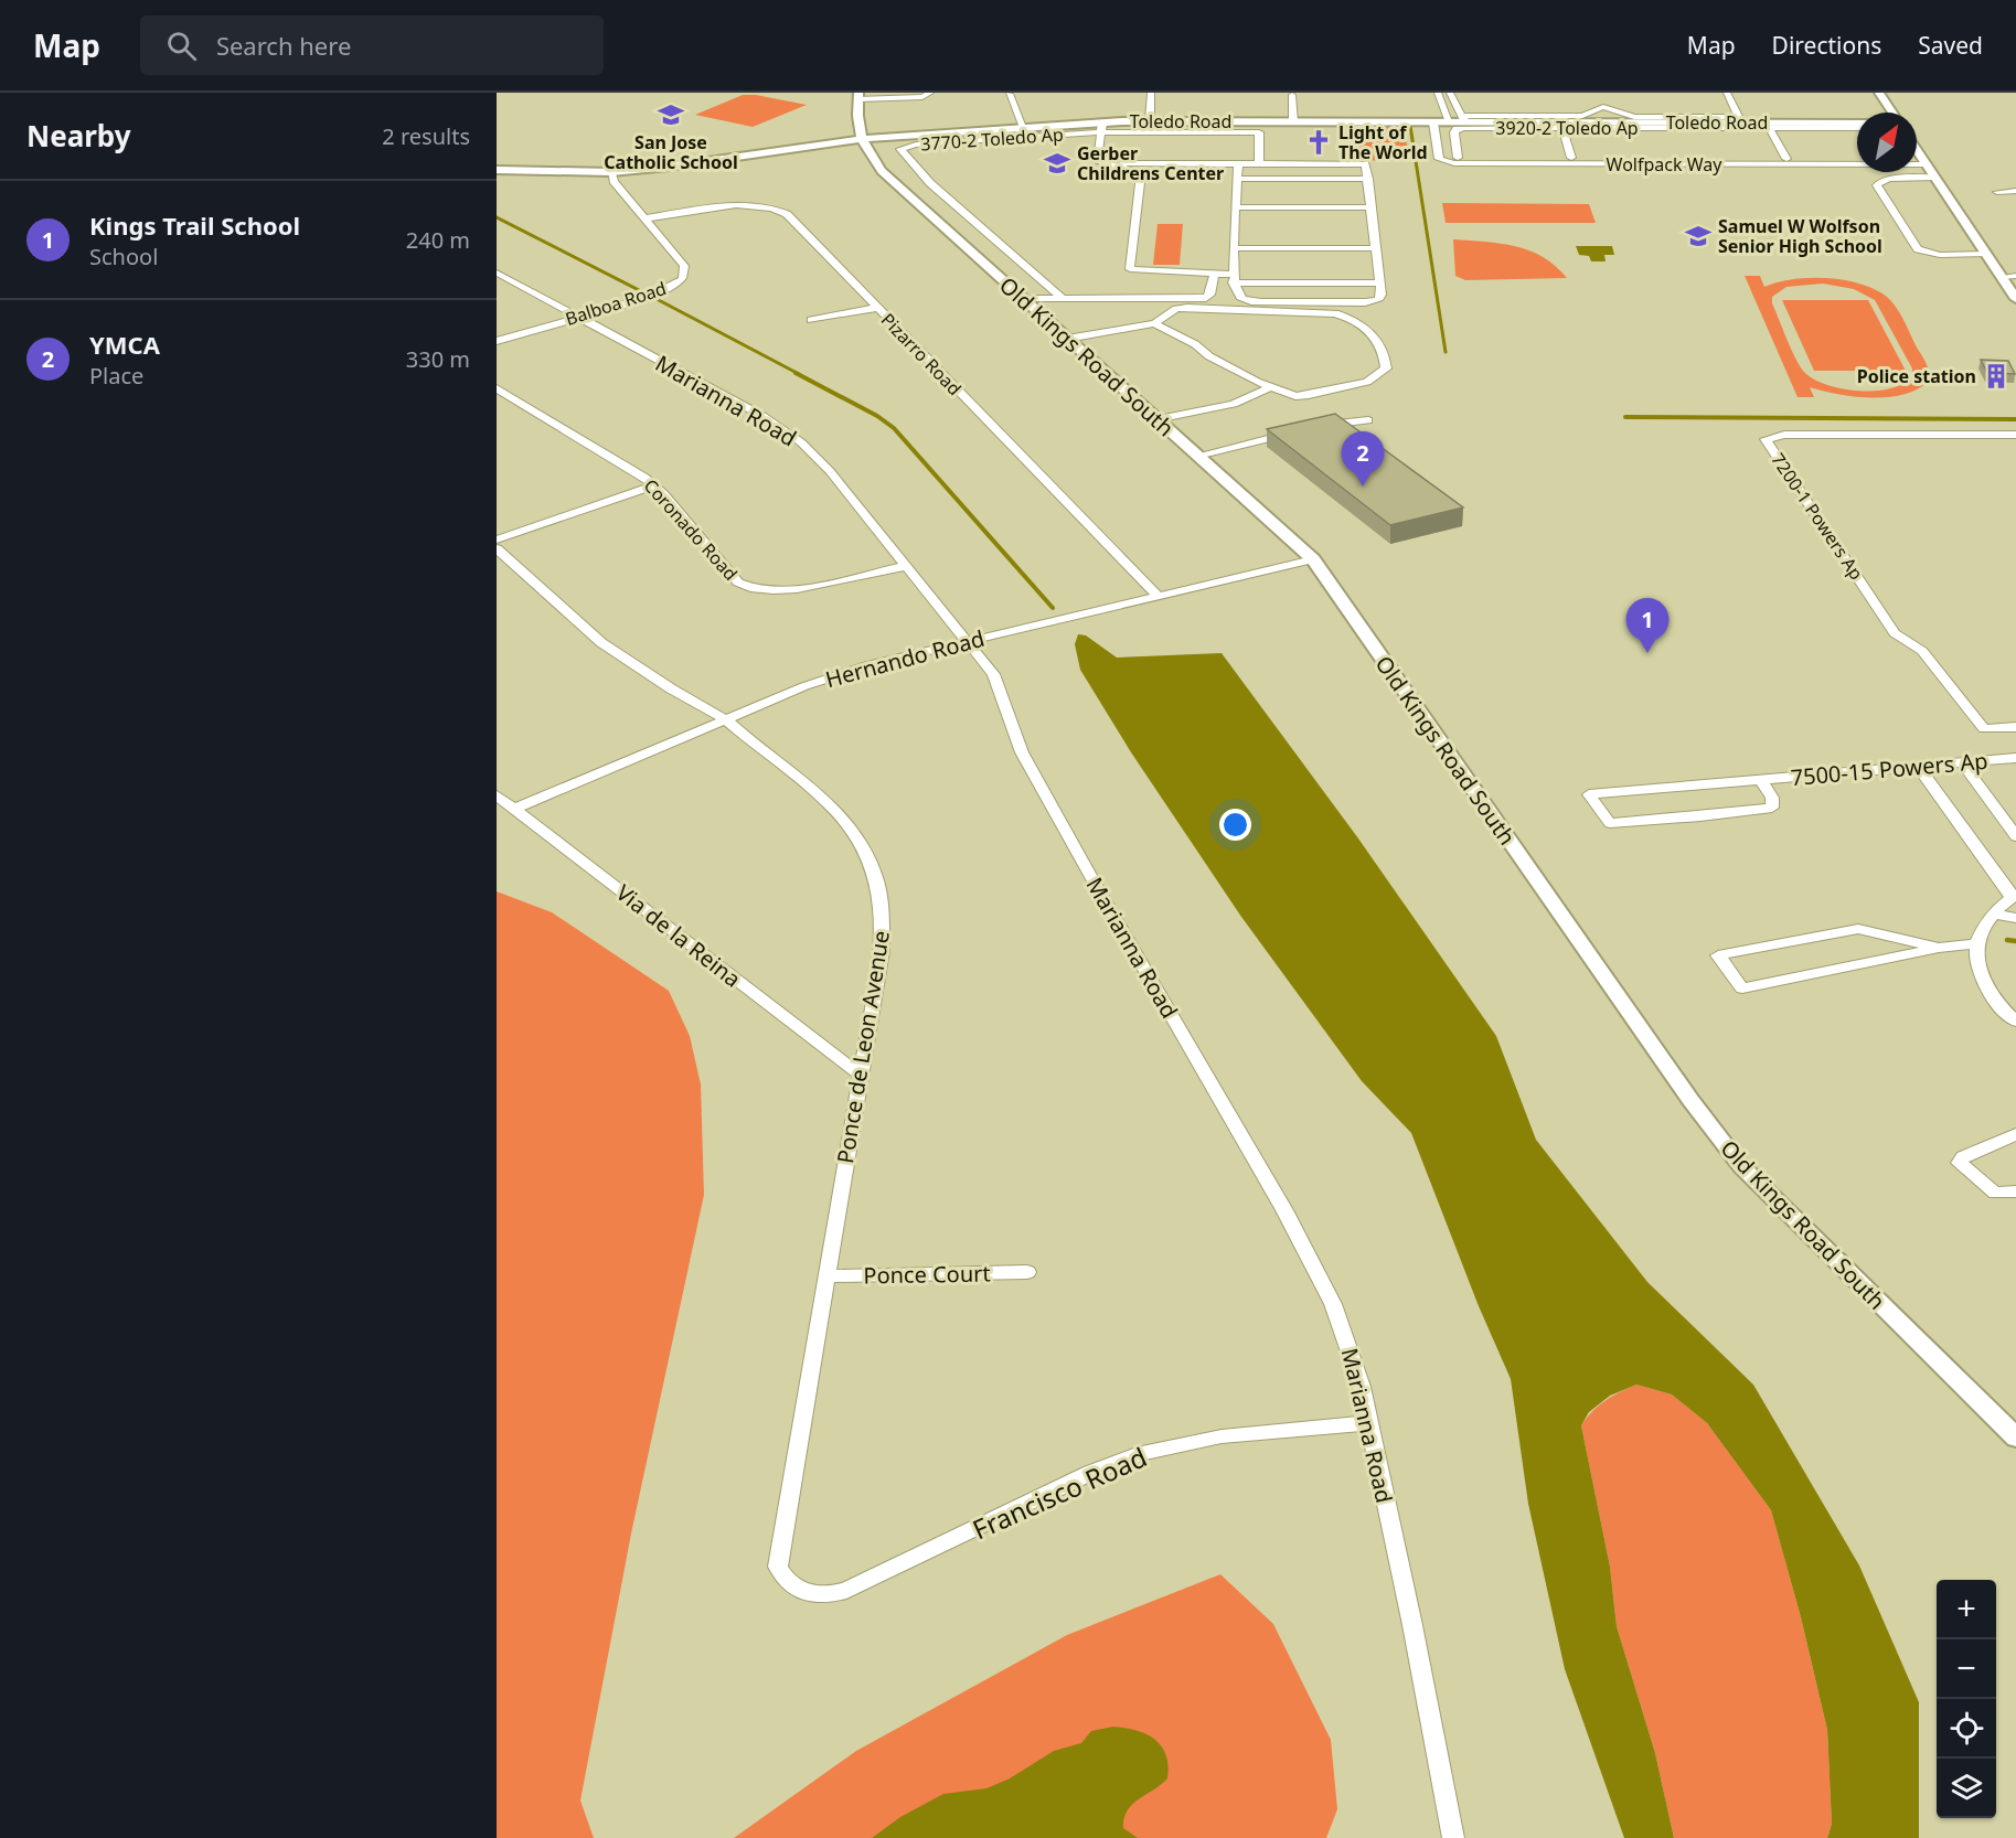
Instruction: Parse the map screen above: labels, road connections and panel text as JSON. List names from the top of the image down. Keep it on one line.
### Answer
{"streets":{"street":["Toledo Road","3920-2 Toledo Ap","3770-2 Toledo Ap","Wolfpack Way","Balboa Road","Pizarro Road","Old Kings Road South","Marianna Road","7200-1 Powers Ap","Coronado Road","Hernando Road","7500-15 Powers Ap","Via de la Reina","Ponce de Leon Avenue","Ponce Court","Francisco Road"]},"crossings":[["Toledo Road","3920-2 Toledo Ap"],["Toledo Road","3770-2 Toledo Ap"],["Toledo Road","Wolfpack Way"],["Toledo Road","Balboa Road"],["Toledo Road","Old Kings Road South"],["Balboa Road","Pizarro Road"],["Balboa Road","Marianna Road"],["Pizarro Road","Hernando Road"],["Old Kings Road South","Hernando Road"],["Marianna Road","Coronado Road"],["Marianna Road","Hernando Road"],["Marianna Road","Francisco Road"],["Hernando Road","Via de la Reina"],["Hernando Road","Ponce de Leon Avenue"],["Via de la Reina","Ponce de Leon Avenue"],["Ponce de Leon Avenue","Ponce Court"],["Ponce de Leon Avenue","Francisco Road"]],"places":{"school or university":["San Jose Catholic School","Gerber Childrens Center","Samuel W Wolfson Senior High School"],"church":["Light of The World"],"building":["Police station"]},"north":"top right","page":{"header":"Map","search":"Search here","nav":["Map","Directions","Saved"],"heading":["Nearby","2 results"],"list":[{"mark":"1","name":"Kings Trail School","note":"School","value":"240 m"},{"mark":"2","name":"YMCA","note":"Place","value":"330 m"}],"pins":["2","1"],"map_buttons":["+","−"]}}
